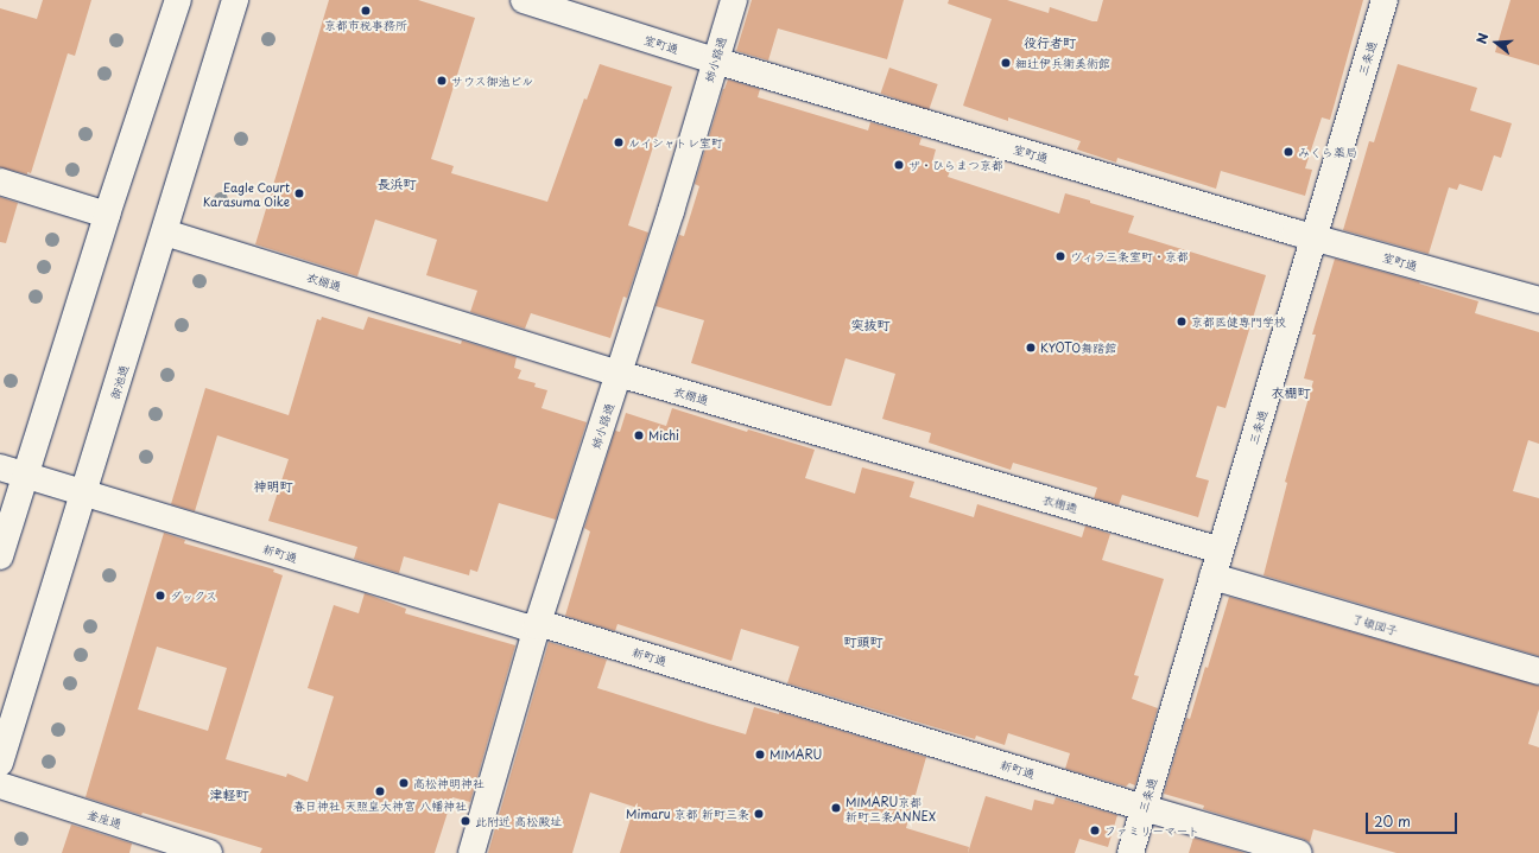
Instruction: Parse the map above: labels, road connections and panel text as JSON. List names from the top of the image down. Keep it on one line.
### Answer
{"streets":{"street":["室町通","三条通","姉小路通","衣棚通","御池通","新町通","了頓図子","釜座通"]},"crossings":[["室町通","三条通"],["室町通","姉小路通"],["三条通","衣棚通"],["三条通","新町通"],["三条通","了頓図子"],["姉小路通","衣棚通"],["姉小路通","新町通"],["衣棚通","御池通"],["御池通","新町通"]],"districts":["役行者町","長浜町","突抜町","衣棚町","神明町","町頭町","津軽町"],"places":["京都市税事務所","細辻伊兵衛美術館","サウス御池ビル","ルイシャトレ室町","みくら薬局","ザ・ひらまつ京都","Eagle Court Karasuma Oike","ヴィラ三条室町・京都","京都医健専門学校","KYOTO舞踏館","Michi","ダックス","MIMARU","高松神明神社","春日神社 天照皇大神宮 八幡神社","MIMARU京都 新町三条ANNEX","Mimaru 京都 新町三条","此附近 高松殿址","ファミリーマート"],"scale_bar":"20 m","north":"left"}
